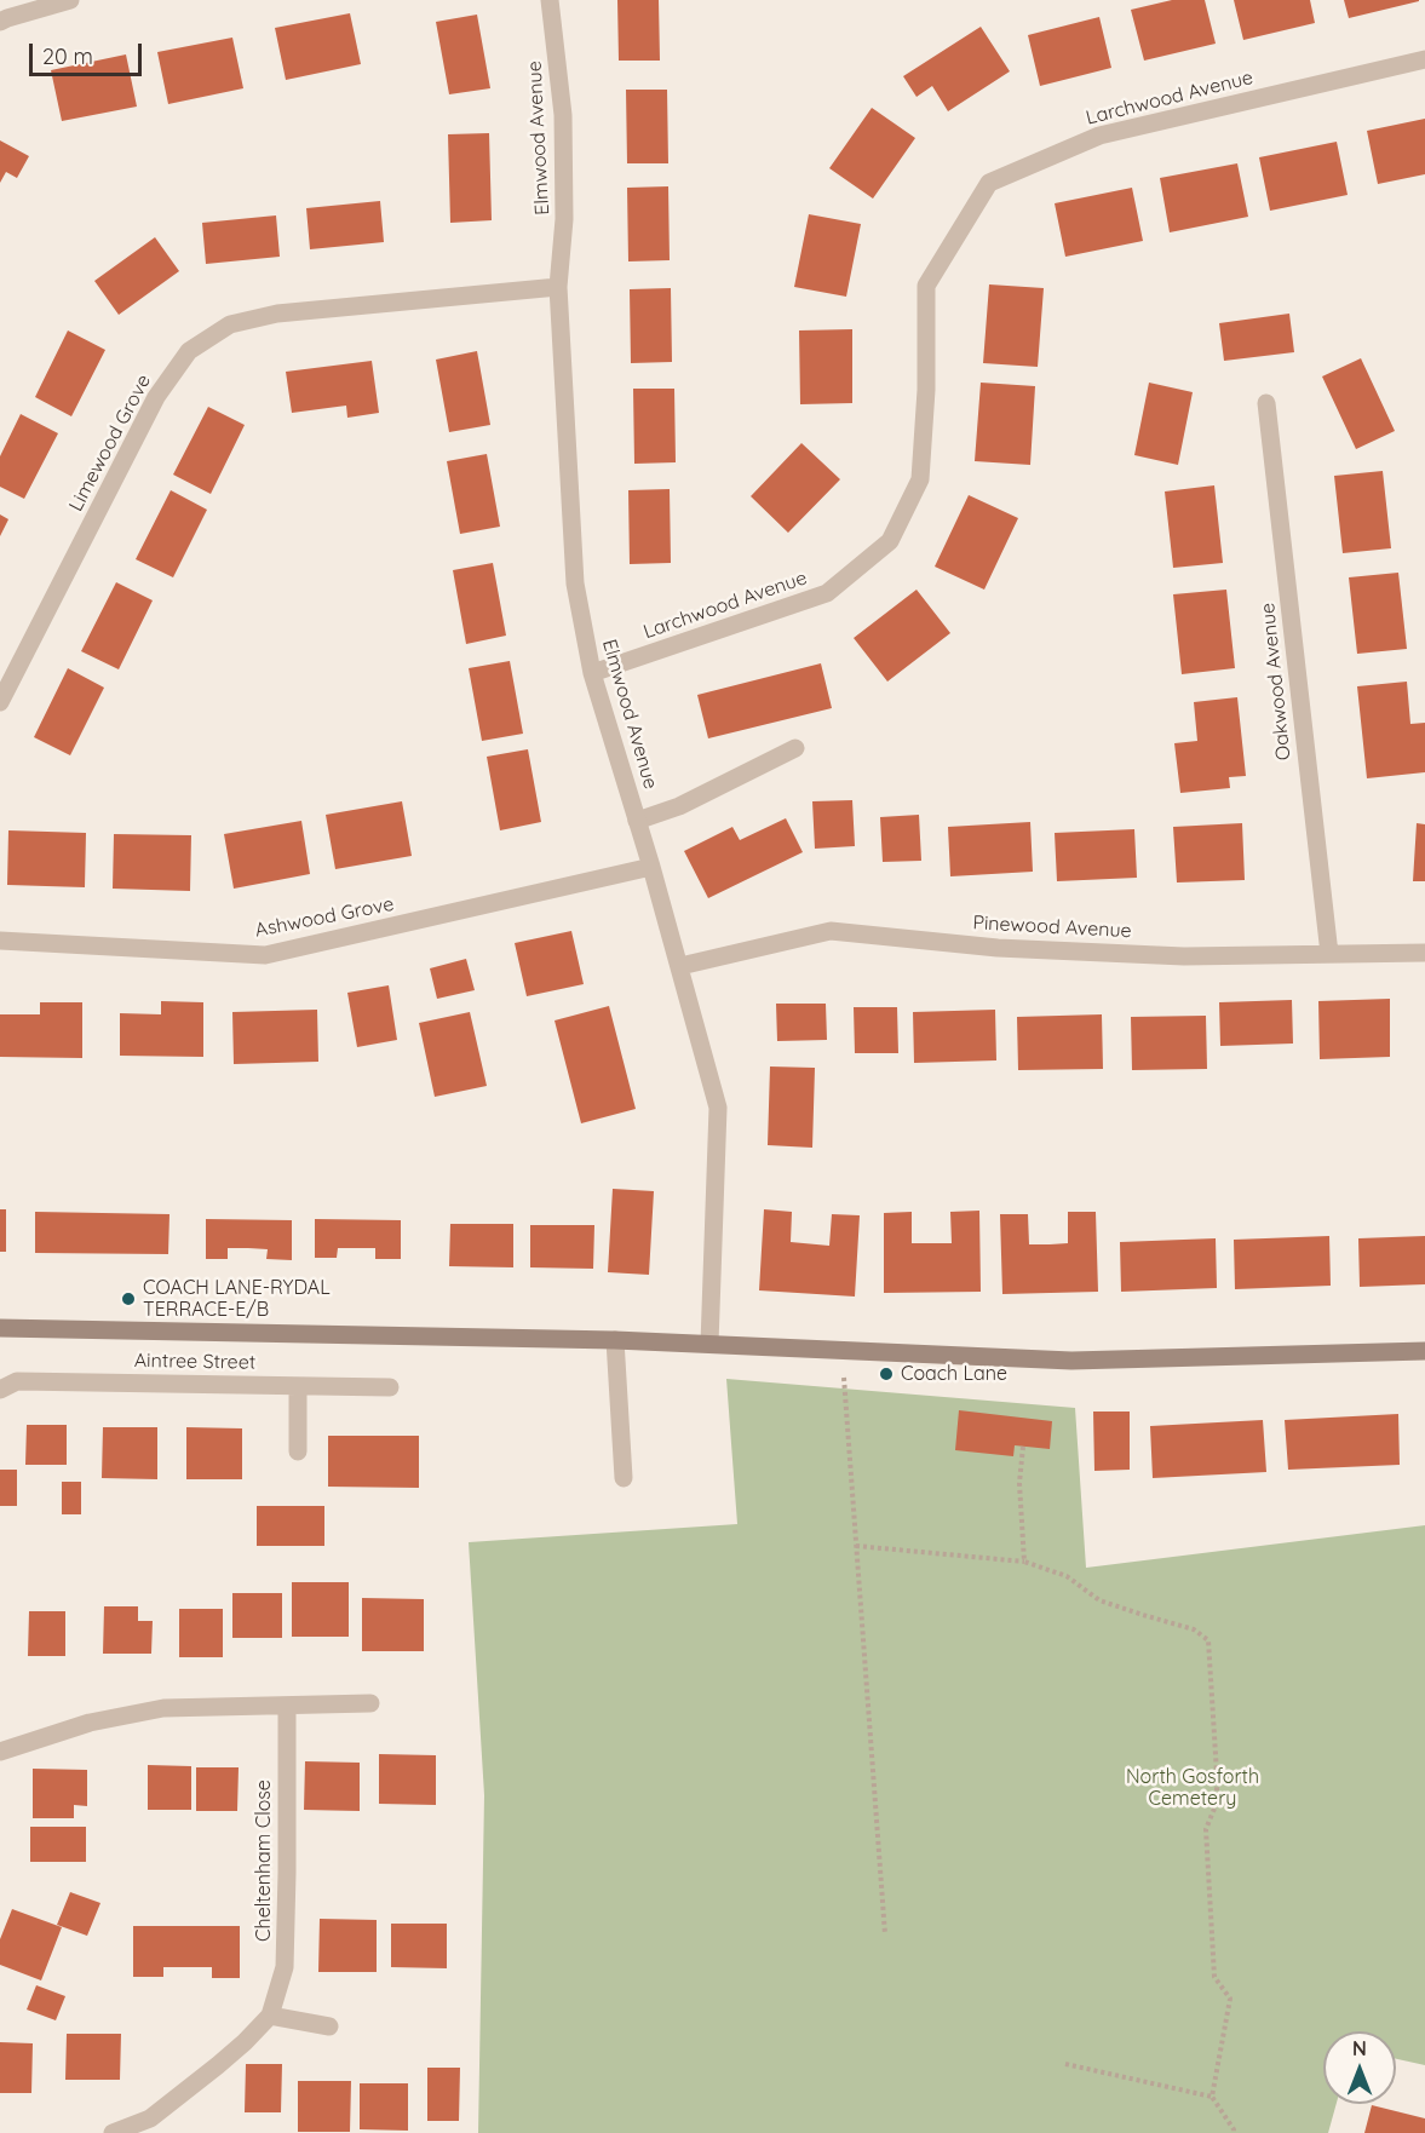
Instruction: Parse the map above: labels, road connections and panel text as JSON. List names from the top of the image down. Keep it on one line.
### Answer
{"streets":{"street":["Larchwood Avenue","Elmwood Avenue","Limewood Grove","Oakwood Avenue","Ashwood Grove","Pinewood Avenue","Aintree Street","Cheltenham Close"]},"crossings":[["Larchwood Avenue","Elmwood Avenue"],["Elmwood Avenue","Limewood Grove"],["Elmwood Avenue","Ashwood Grove"],["Elmwood Avenue","Pinewood Avenue"],["Oakwood Avenue","Pinewood Avenue"]],"parks":["North Gosforth Cemetery"],"places":["COACH LANE-RYDAL TERRACE-E/B","Coach Lane"],"scale_bar":"20 m","north":"top"}
